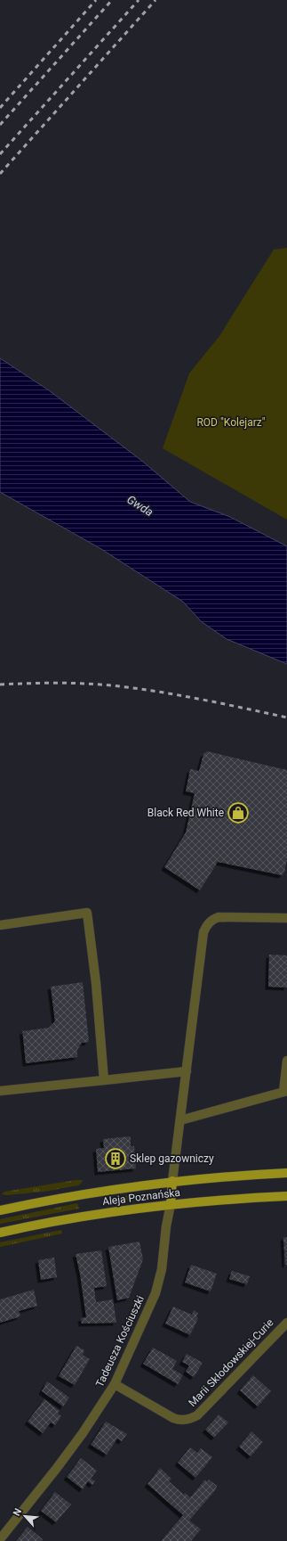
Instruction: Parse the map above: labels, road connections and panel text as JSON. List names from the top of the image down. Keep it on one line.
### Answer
{"streets":{"main road":["Aleja Poznańska"],"street":["Tadeusza Kościuszki","Marii Skłodowskiej-Curie"]},"crossings":[["Aleja Poznańska","Tadeusza Kościuszki"],["Tadeusza Kościuszki","Marii Skłodowskiej-Curie"]],"water":["Gwda"],"parks":["ROD \"Kolejarz\""],"places":{"shop":["Black Red White"],"building":["Sklep gazowniczy"]},"north":"top left"}
